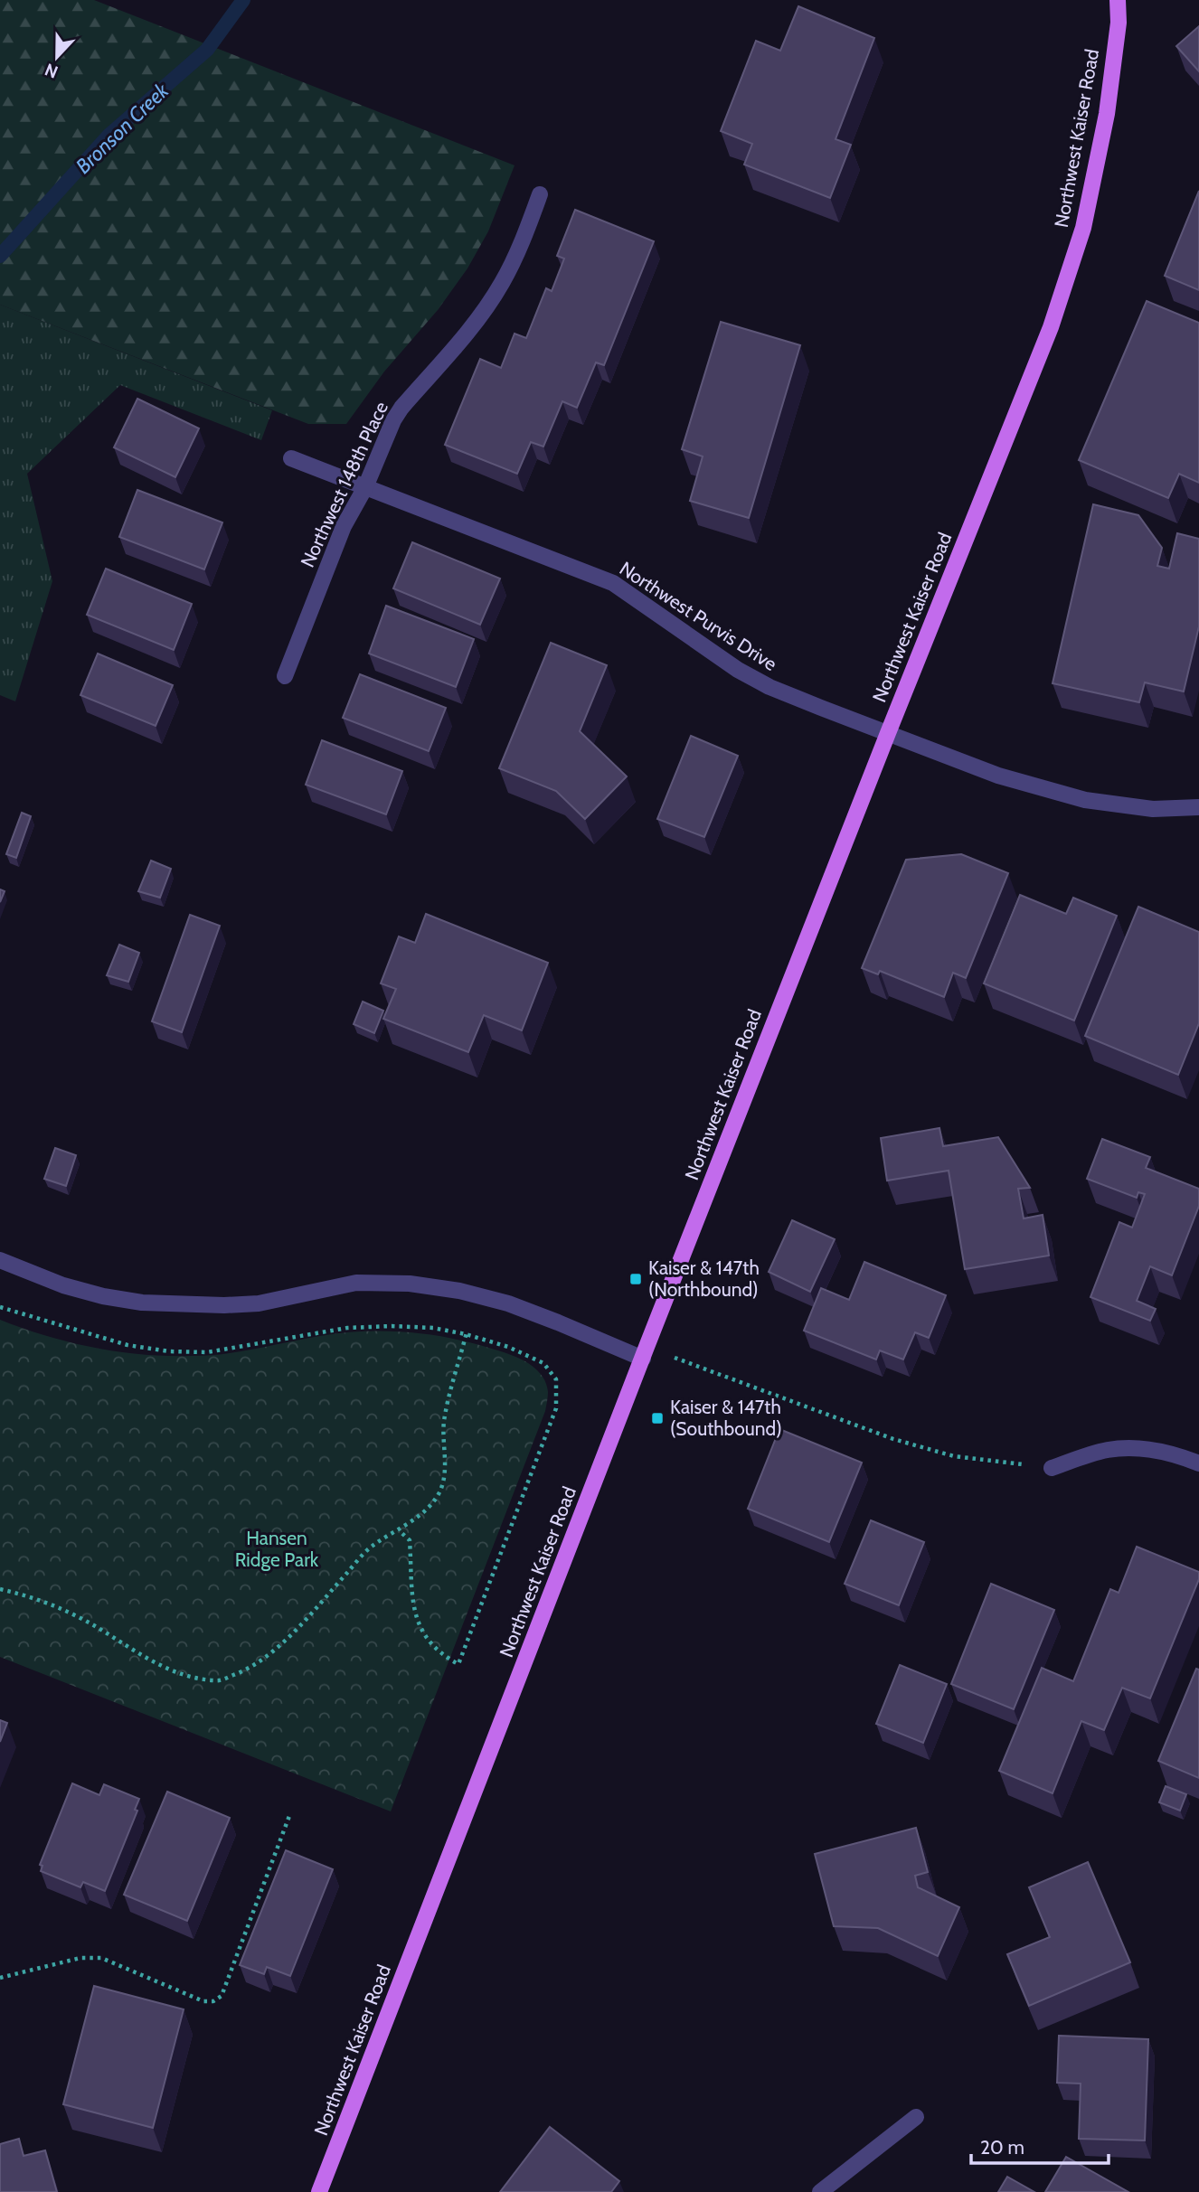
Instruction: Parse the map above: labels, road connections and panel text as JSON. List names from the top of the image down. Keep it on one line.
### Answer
{"streets":{"main road":["Northwest Kaiser Road"],"street":["Northwest 148th Place","Northwest Purvis Drive"]},"crossings":[["Northwest Kaiser Road","Northwest Purvis Drive"],["Northwest 148th Place","Northwest Purvis Drive"]],"water":["Bronson Creek"],"parks":["Hansen Ridge Park"],"places":{"transit":["Kaiser & 147th (Northbound)","Kaiser & 147th (Southbound)"]},"scale_bar":"20 m","north":"bottom"}
